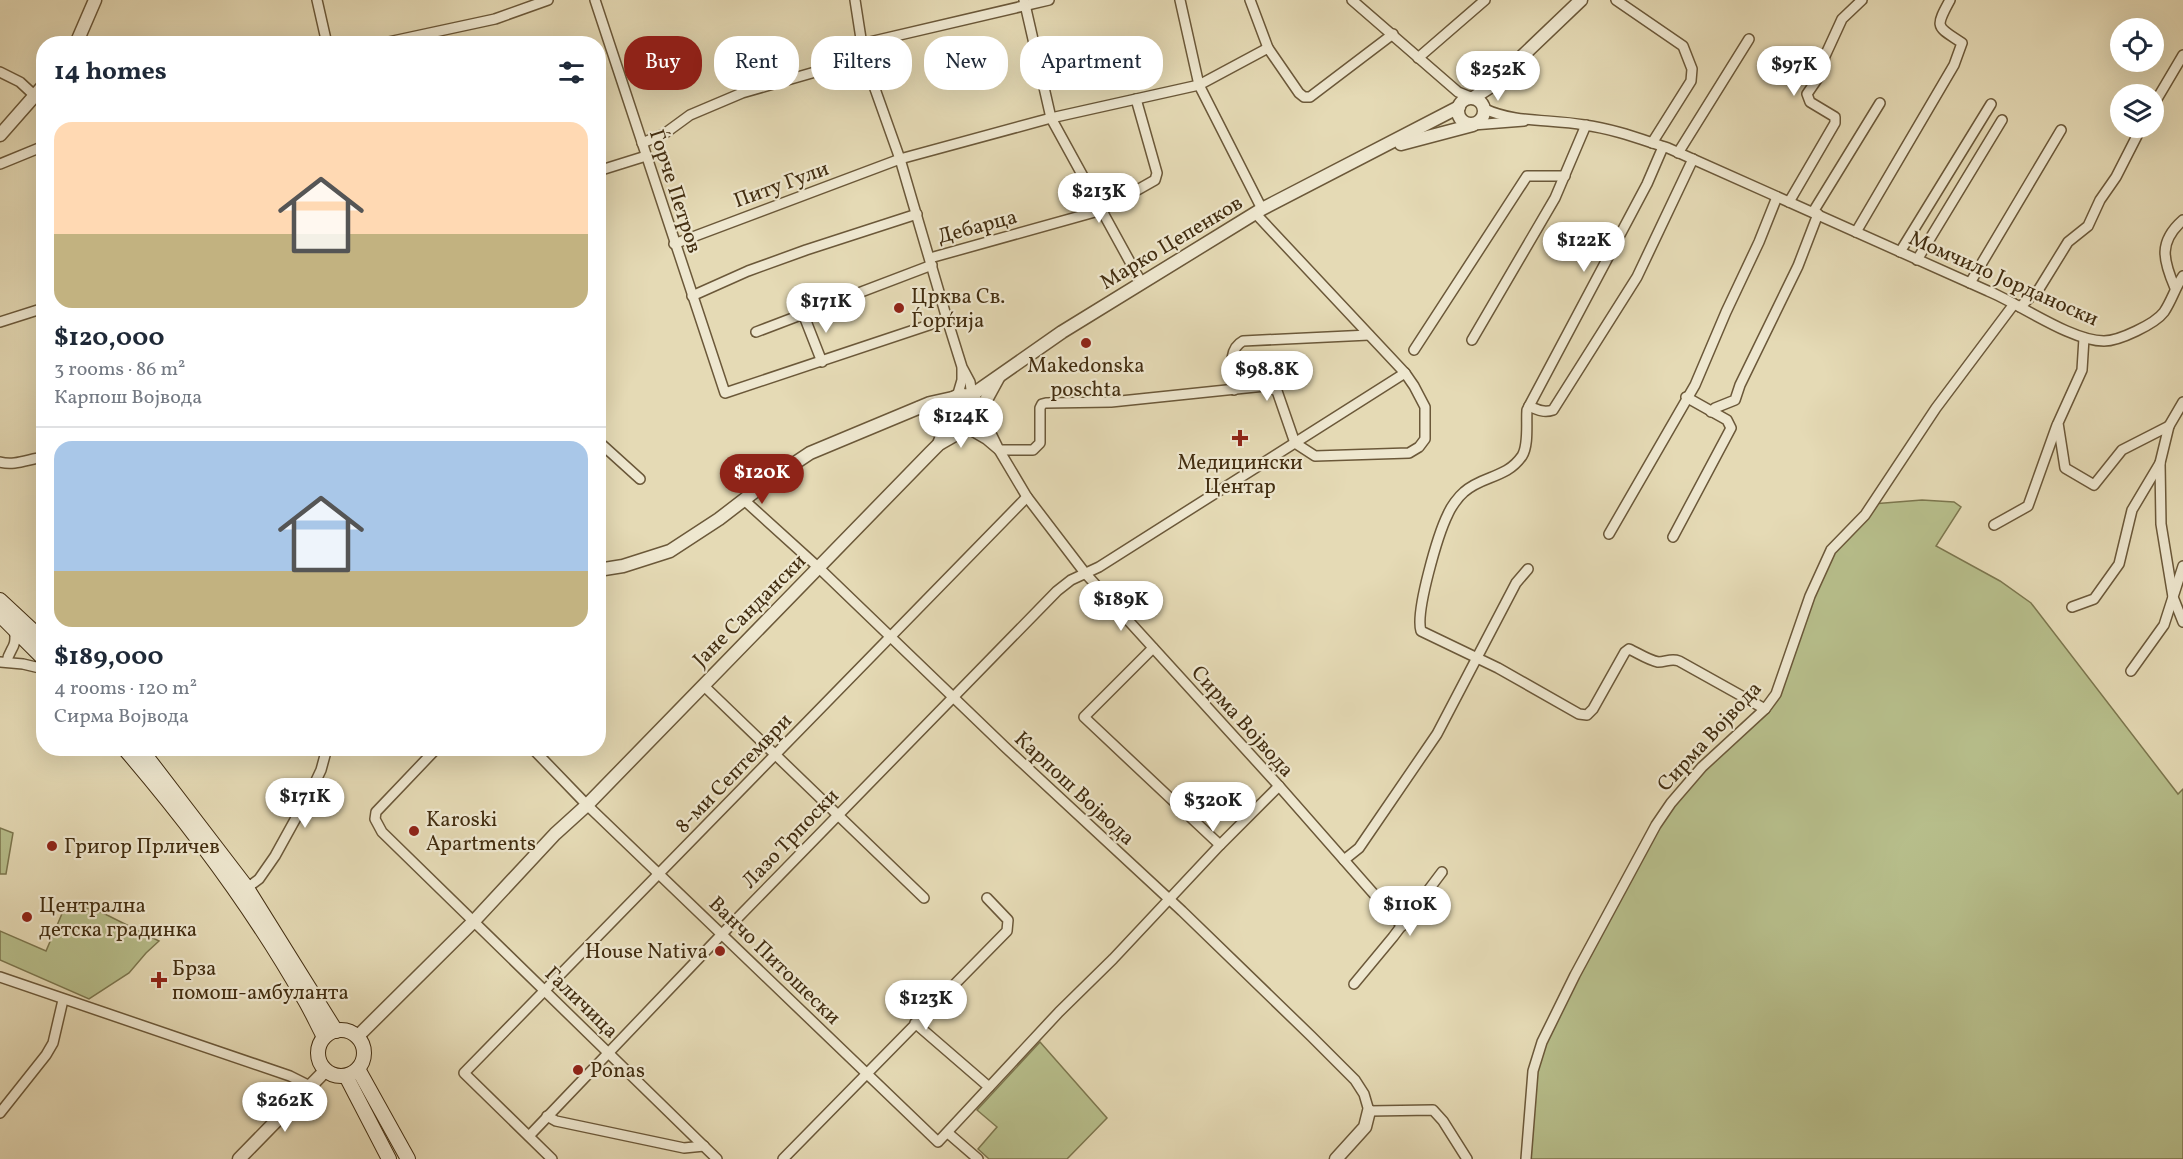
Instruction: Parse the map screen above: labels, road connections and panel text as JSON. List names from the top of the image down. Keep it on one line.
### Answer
{"streets":{"street":["Питу Гули","Ѓорче Петров","Дебарца","Марко Цепенков","Момчило Јорданоски","Јане Сандански","Сирма Војвода","8-ми Септември","Карпош Војвода","Лазо Трпоски","Ванчо Питошески","Галичица"]},"crossings":[["Питу Гули","Ѓорче Петров"],["Питу Гули","Дебарца"],["Марко Цепенков","Јане Сандански"],["Марко Цепенков","Сирма Војвода"],["Момчило Јорданоски","Сирма Војвода"],["Јане Сандански","Сирма Војвода"],["Јане Сандански","Карпош Војвода"],["Јане Сандански","Ванчо Питошески"],["Јане Сандански","Галичица"],["Сирма Војвода","8-ми Септември"],["Сирма Војвода","Лазо Трпоски"],["8-ми Септември","Карпош Војвода"],["8-ми Септември","Лазо Трпоски"],["8-ми Септември","Ванчо Питошески"],["8-ми Септември","Галичица"],["Карпош Војвода","Лазо Трпоски"],["Лазо Трпоски","Ванчо Питошески"],["Лазо Трпоски","Галичица"]],"places":{"other":["Црква Св. Ѓoрѓијa","Makedonska poschta","Karoski Apartments","Григор Прличев","Централна детска градинка","House Nativa","Ponas"],"health":["Медицински Центар","Брза помош-амбуланта"]},"page":{"chip":["Buy","Rent","Filters","New","Apartment"],"heading":"14 homes","price":["$97K","$252K","$213K","$122K","$171K","$98.8K","$124K","$120K","$189K","$171K","$320K","$110K","$123K","$262K"],"list":[{"name":"$120,000","note":"3 rooms · 86 m² · Карпош Војвода"},{"name":"$189,000","note":"4 rooms · 120 m² · Сирма Војвода"}]}}
